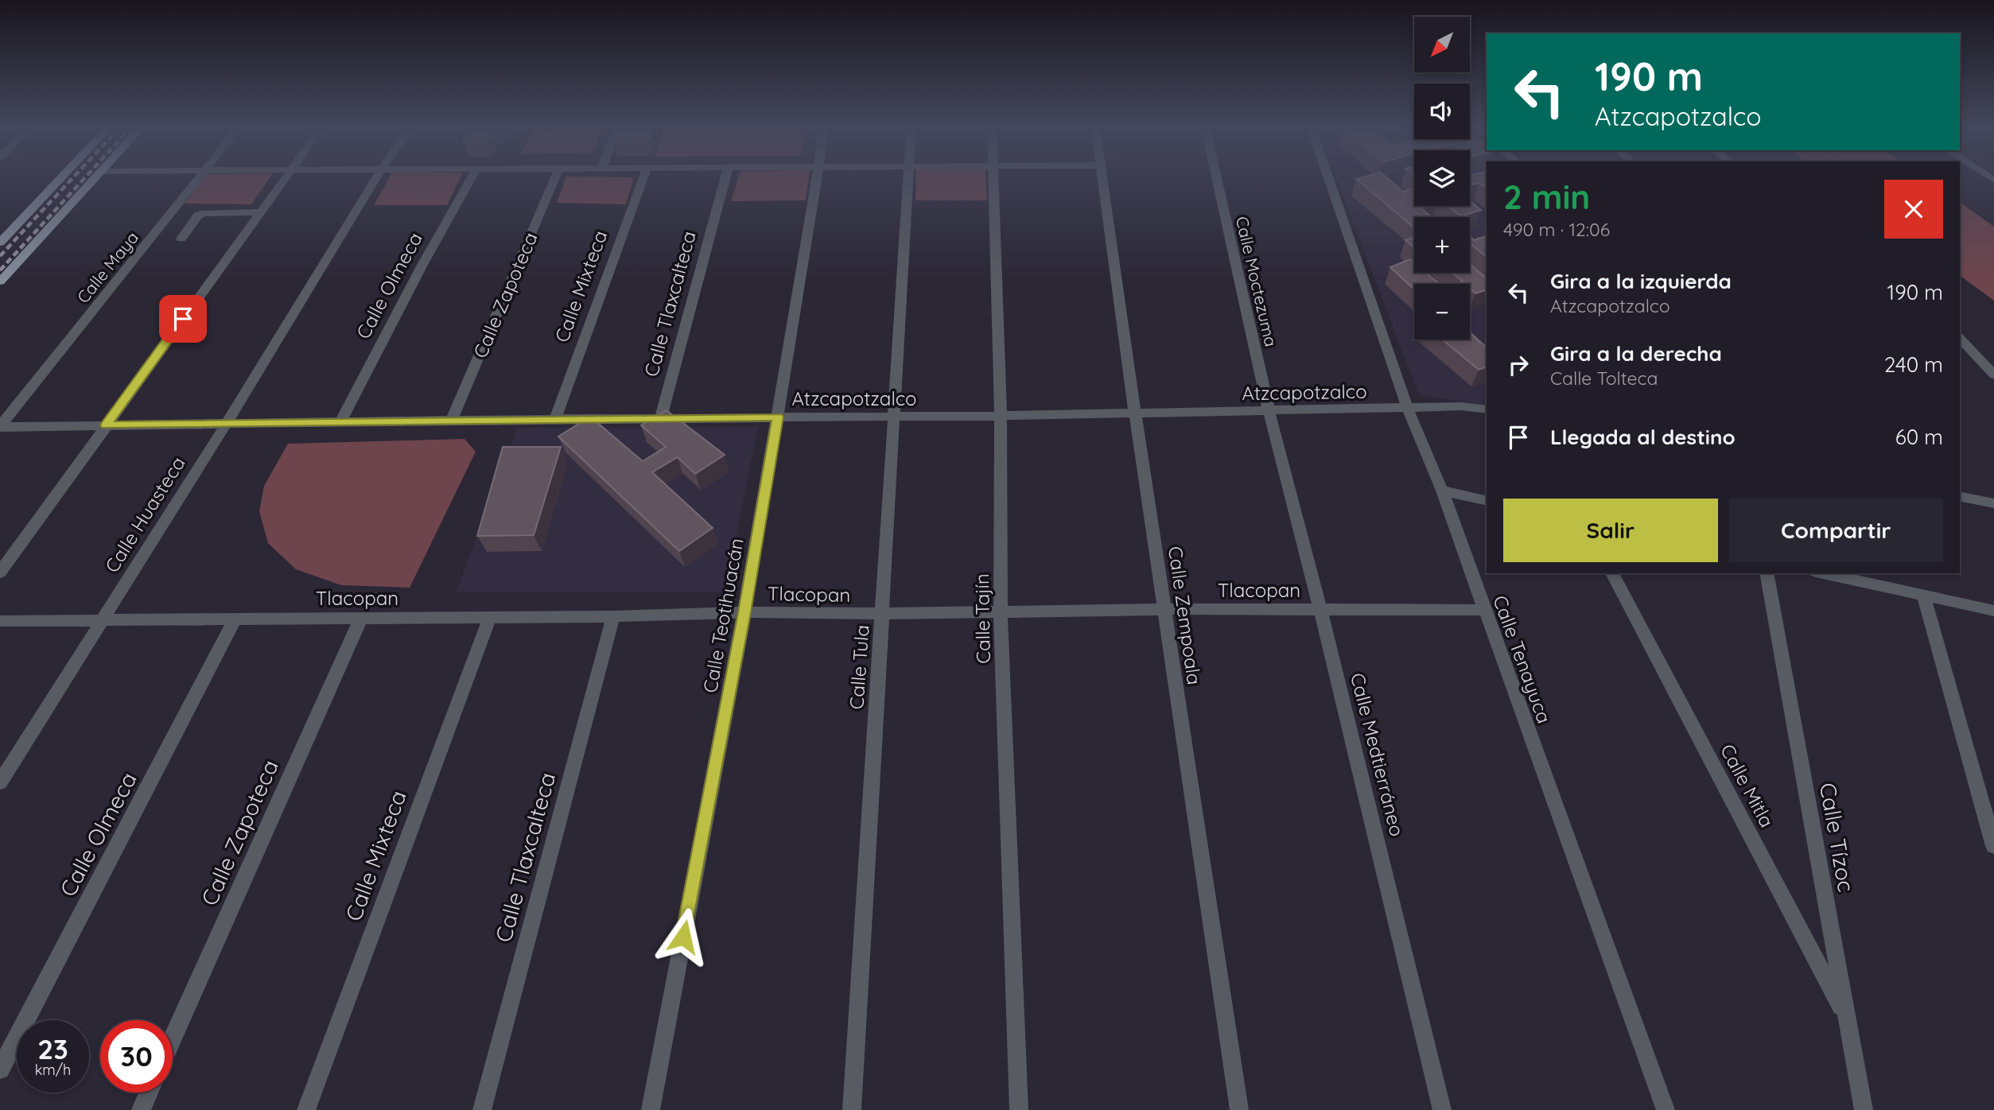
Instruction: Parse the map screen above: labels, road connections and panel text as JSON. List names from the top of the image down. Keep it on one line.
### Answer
{"streets":{"street":["Calle Maya","Calle Moctezuma","Calle Olmeca","Calle Mixteca","Calle Zapoteca","Calle Tlaxcalteca","Atzcapotzalco","Calle Huasteca","Tlacopan","Calle Teotihuacán","Calle Zempoala","Calle Tajín","Calle Tenayuca","Calle Tula","Calle Medtierráneo","Calle Mitla","Calle Tízoc"]},"crossings":[["Calle Maya","Atzcapotzalco"],["Calle Moctezuma","Atzcapotzalco"],["Calle Moctezuma","Calle Medtierráneo"],["Calle Olmeca","Atzcapotzalco"],["Calle Olmeca","Tlacopan"],["Calle Mixteca","Atzcapotzalco"],["Calle Mixteca","Tlacopan"],["Calle Zapoteca","Atzcapotzalco"],["Calle Zapoteca","Tlacopan"],["Calle Tlaxcalteca","Atzcapotzalco"],["Calle Tlaxcalteca","Tlacopan"],["Atzcapotzalco","Calle Huasteca"],["Atzcapotzalco","Calle Teotihuacán"],["Atzcapotzalco","Calle Zempoala"],["Atzcapotzalco","Calle Tajín"],["Atzcapotzalco","Calle Tenayuca"],["Atzcapotzalco","Calle Tula"],["Atzcapotzalco","Calle Medtierráneo"],["Calle Huasteca","Tlacopan"],["Tlacopan","Calle Teotihuacán"],["Tlacopan","Calle Zempoala"],["Tlacopan","Calle Tajín"],["Tlacopan","Calle Tenayuca"],["Tlacopan","Calle Tula"],["Tlacopan","Calle Medtierráneo"],["Calle Mitla","Calle Tízoc"]],"north":"bottom left","page":{"map_buttons":["+","−"],"turn":["190 m","Atzcapotzalco"],"heading":["2 min","490 m · 12:06"],"list":[{"name":"Gira a la izquierda","note":"Atzcapotzalco","value":"190 m"},{"name":"Gira a la derecha","note":"Calle Tolteca","value":"240 m"},{"name":"Llegada al destino","value":"60 m"}],"buttons":["Salir","Compartir"],"speed":"23 km/h","limit":"30"}}
